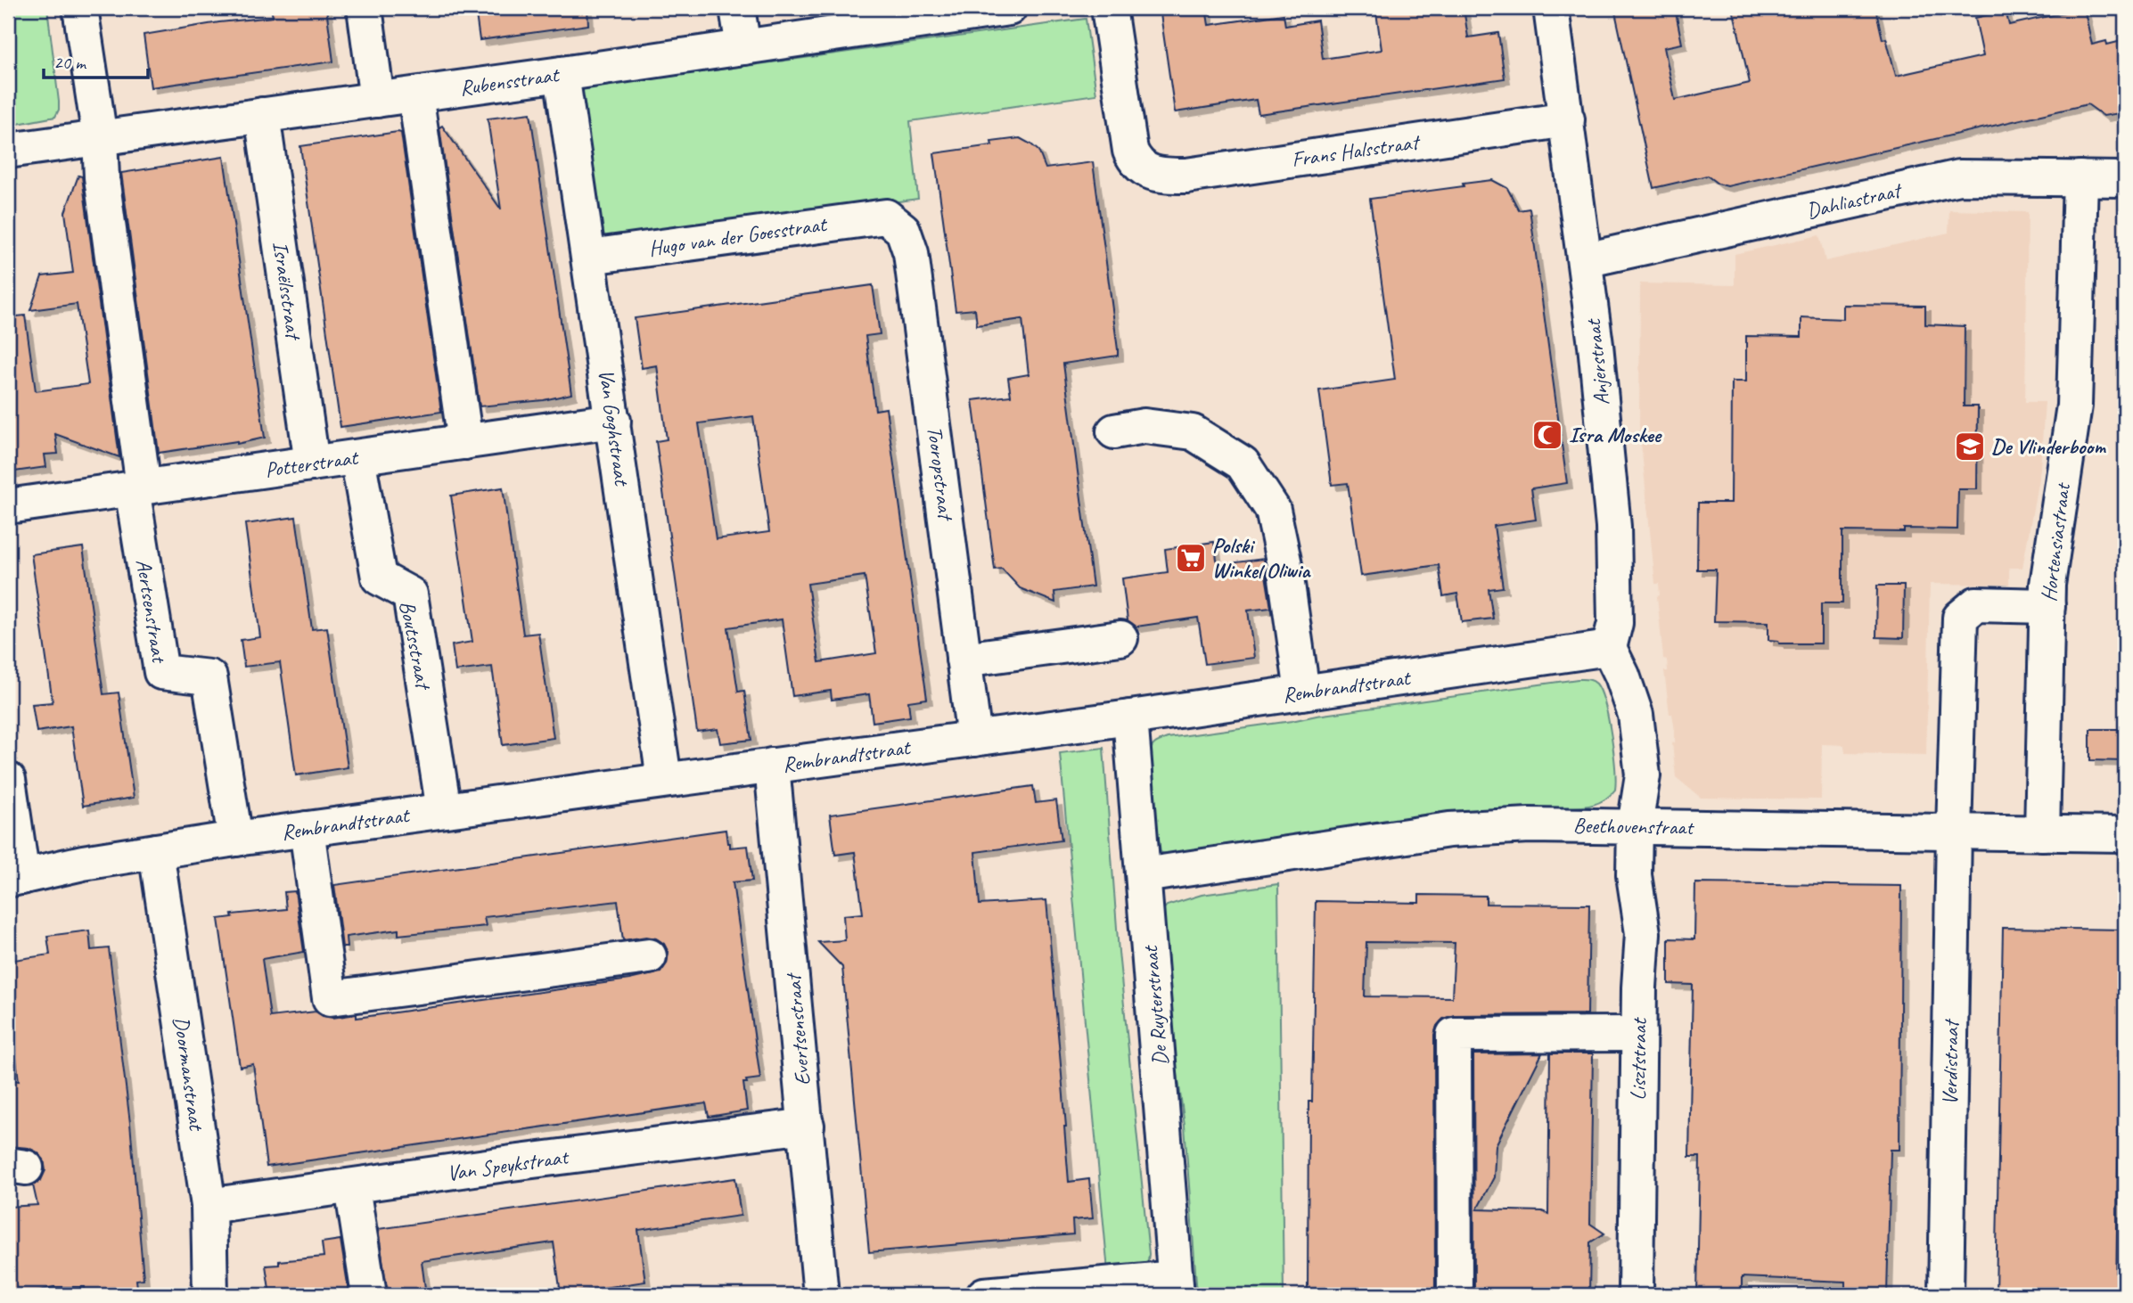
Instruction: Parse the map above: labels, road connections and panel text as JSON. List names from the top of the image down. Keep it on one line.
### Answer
{"streets":{"street":["Rubensstraat","Frans Halsstraat","Dahliastraat","Hugo van der Goesstraat","Israëlsstraat","Anjerstraat","Van Goghstraat","Potterstraat","Tooropstraat","Hortensiastraat","Aertsenstraat","Boutsstraat","Rembrandtstraat","Beethovenstraat","De Ruyterstraat","Evertsenstraat","Lisztstraat","Verdistraat","Doormanstraat","Van Speykstraat"]},"crossings":[["Rubensstraat","Israëlsstraat"],["Rubensstraat","Van Goghstraat"],["Frans Halsstraat","Anjerstraat"],["Dahliastraat","Anjerstraat"],["Dahliastraat","Hortensiastraat"],["Hugo van der Goesstraat","Van Goghstraat"],["Hugo van der Goesstraat","Tooropstraat"],["Israëlsstraat","Potterstraat"],["Anjerstraat","Rembrandtstraat"],["Van Goghstraat","Potterstraat"],["Van Goghstraat","Rembrandtstraat"],["Potterstraat","Aertsenstraat"],["Potterstraat","Boutsstraat"],["Tooropstraat","Rembrandtstraat"],["Hortensiastraat","Beethovenstraat"],["Hortensiastraat","Verdistraat"],["Aertsenstraat","Rembrandtstraat"],["Boutsstraat","Rembrandtstraat"],["Rembrandtstraat","De Ruyterstraat"],["Rembrandtstraat","Evertsenstraat"],["Rembrandtstraat","Doormanstraat"],["Beethovenstraat","De Ruyterstraat"],["Beethovenstraat","Lisztstraat"],["Beethovenstraat","Verdistraat"],["Evertsenstraat","Van Speykstraat"],["Doormanstraat","Van Speykstraat"]],"places":{"mosque":["Isra Moskee"],"school or university":["De Vlinderboom"],"supermarket":["Polski Winkel Oliwia"]},"scale_bar":"20 m"}
